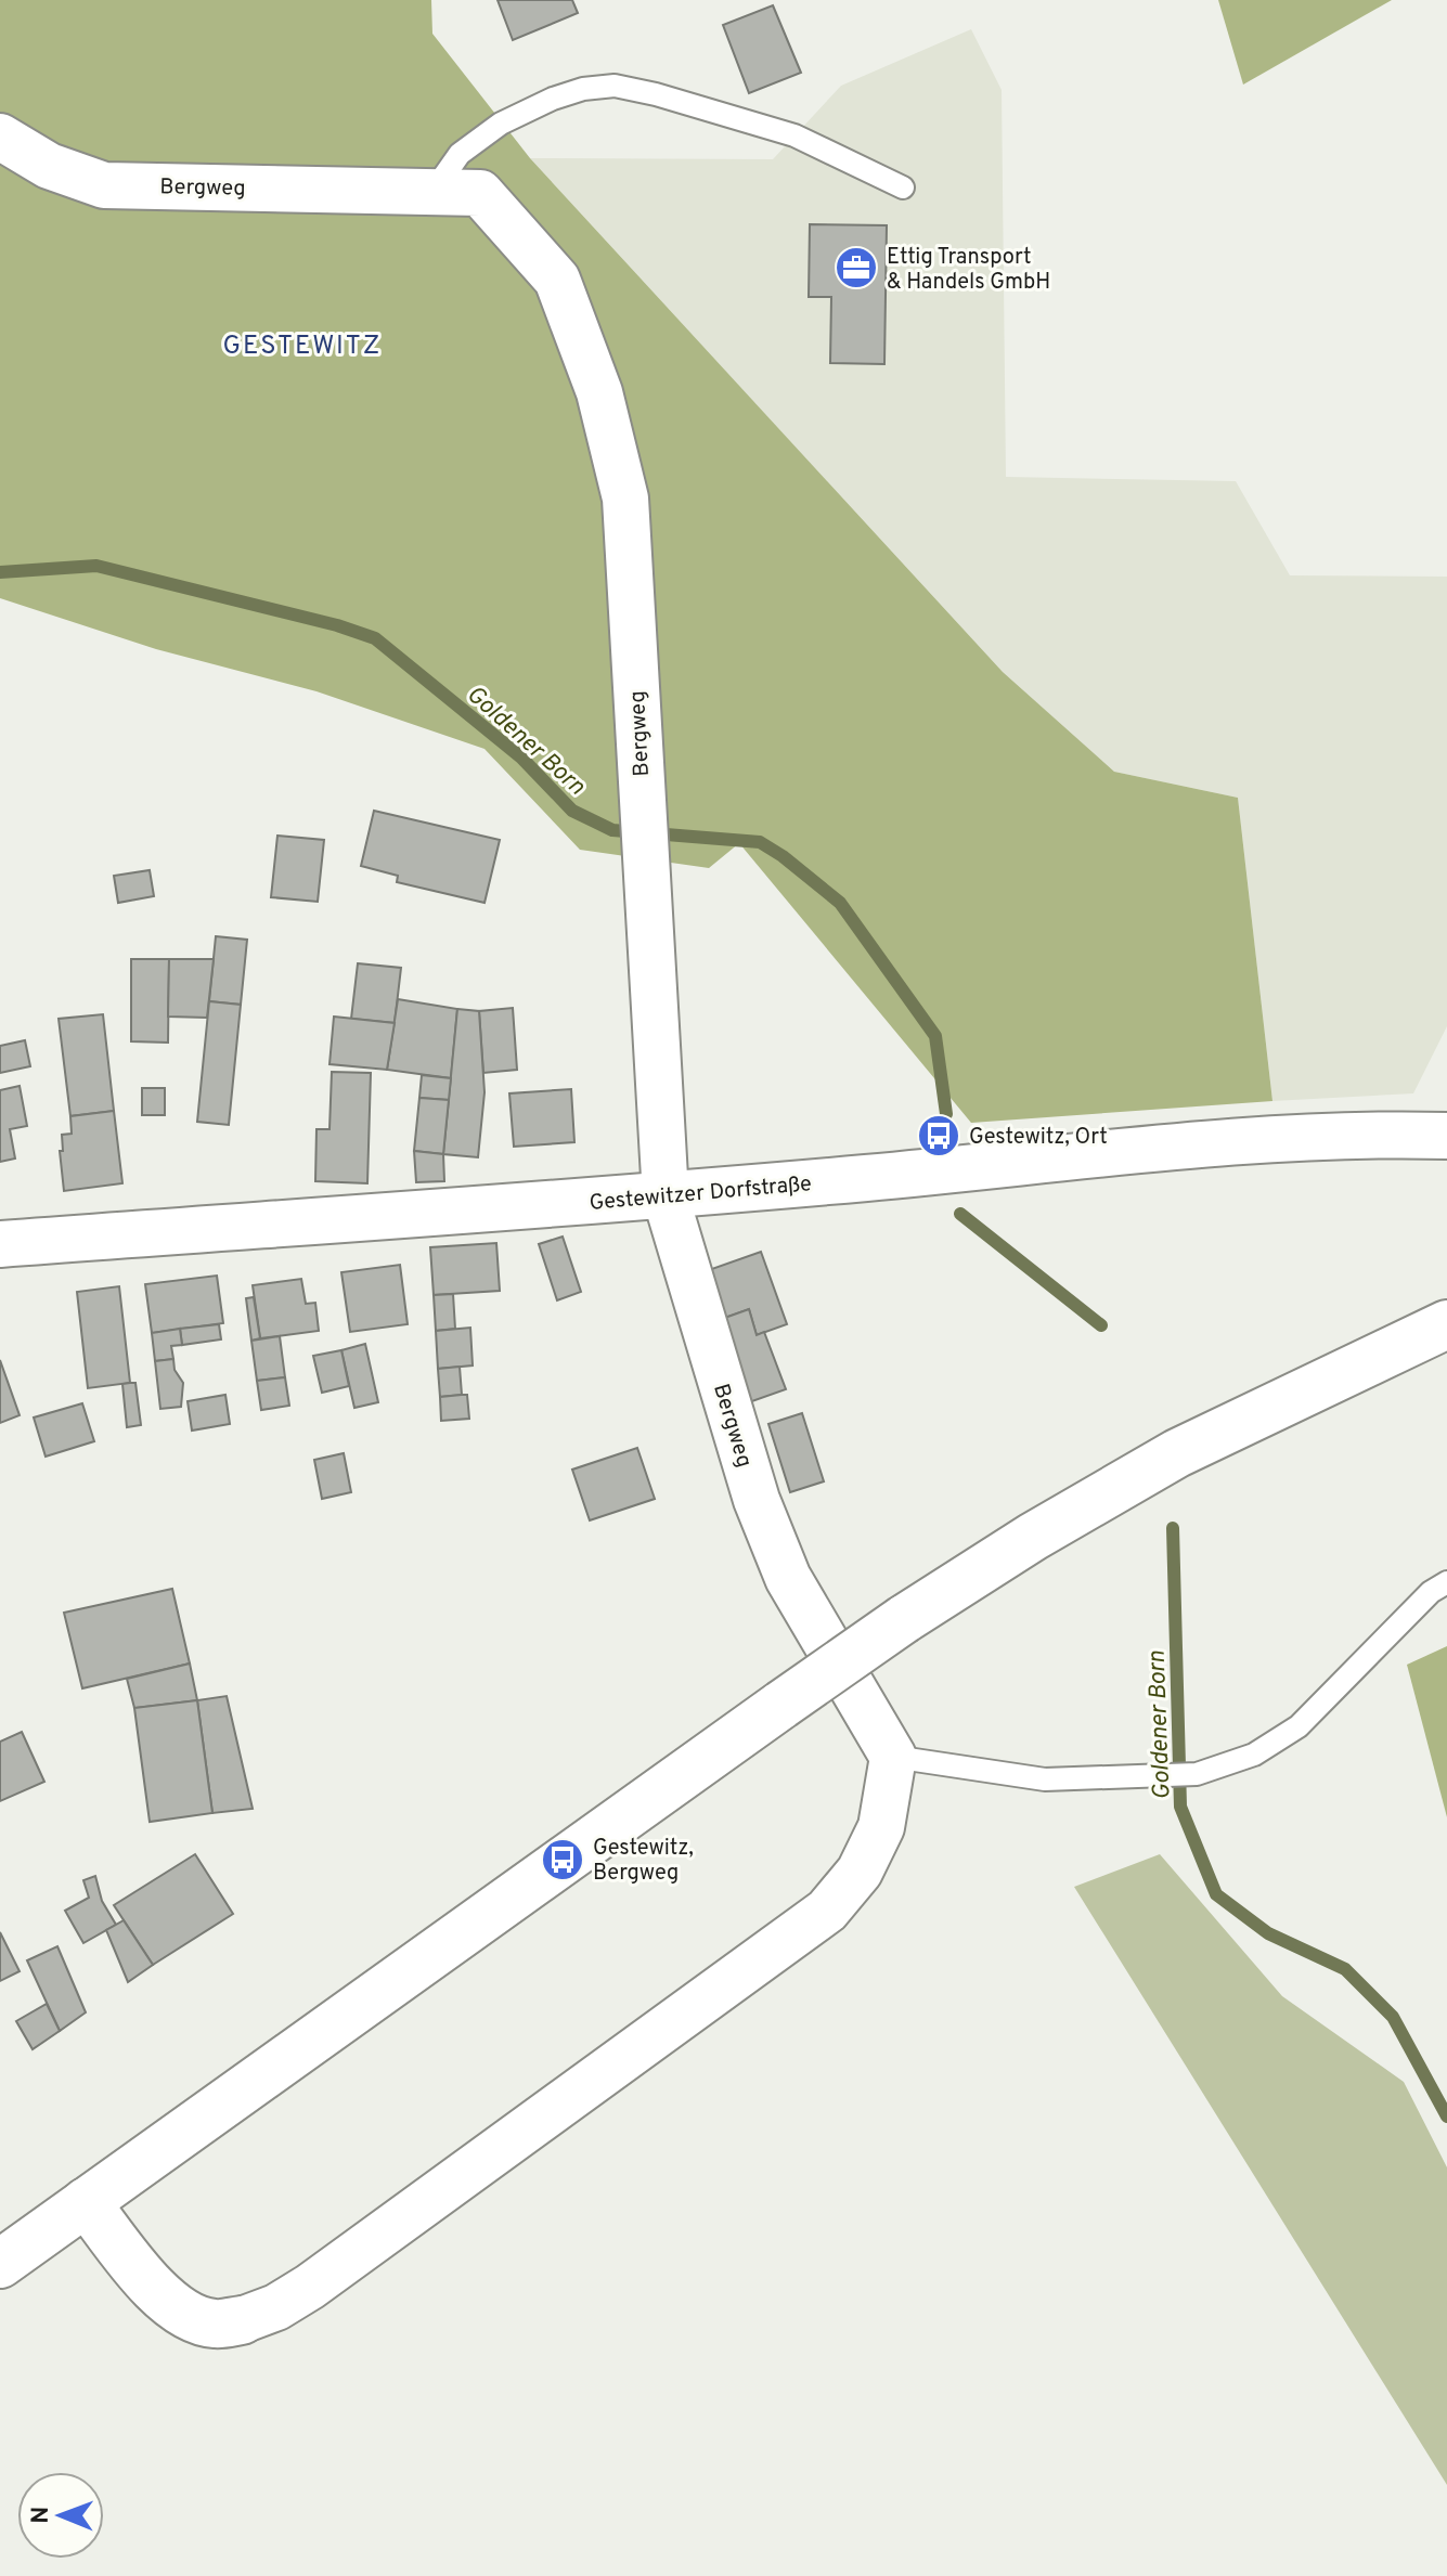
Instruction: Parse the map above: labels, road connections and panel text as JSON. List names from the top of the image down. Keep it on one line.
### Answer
{"streets":{"street":["Bergweg","Gestewitzer Dorfstraße"]},"crossings":[["Bergweg","Gestewitzer Dorfstraße"]],"districts":["GESTEWITZ"],"water":["Goldener Born"],"places":{"office":["Ettig Transport & Handels GmbH"],"bus stop":["Gestewitz, Ort","Gestewitz, Bergweg"]},"north":"left"}
